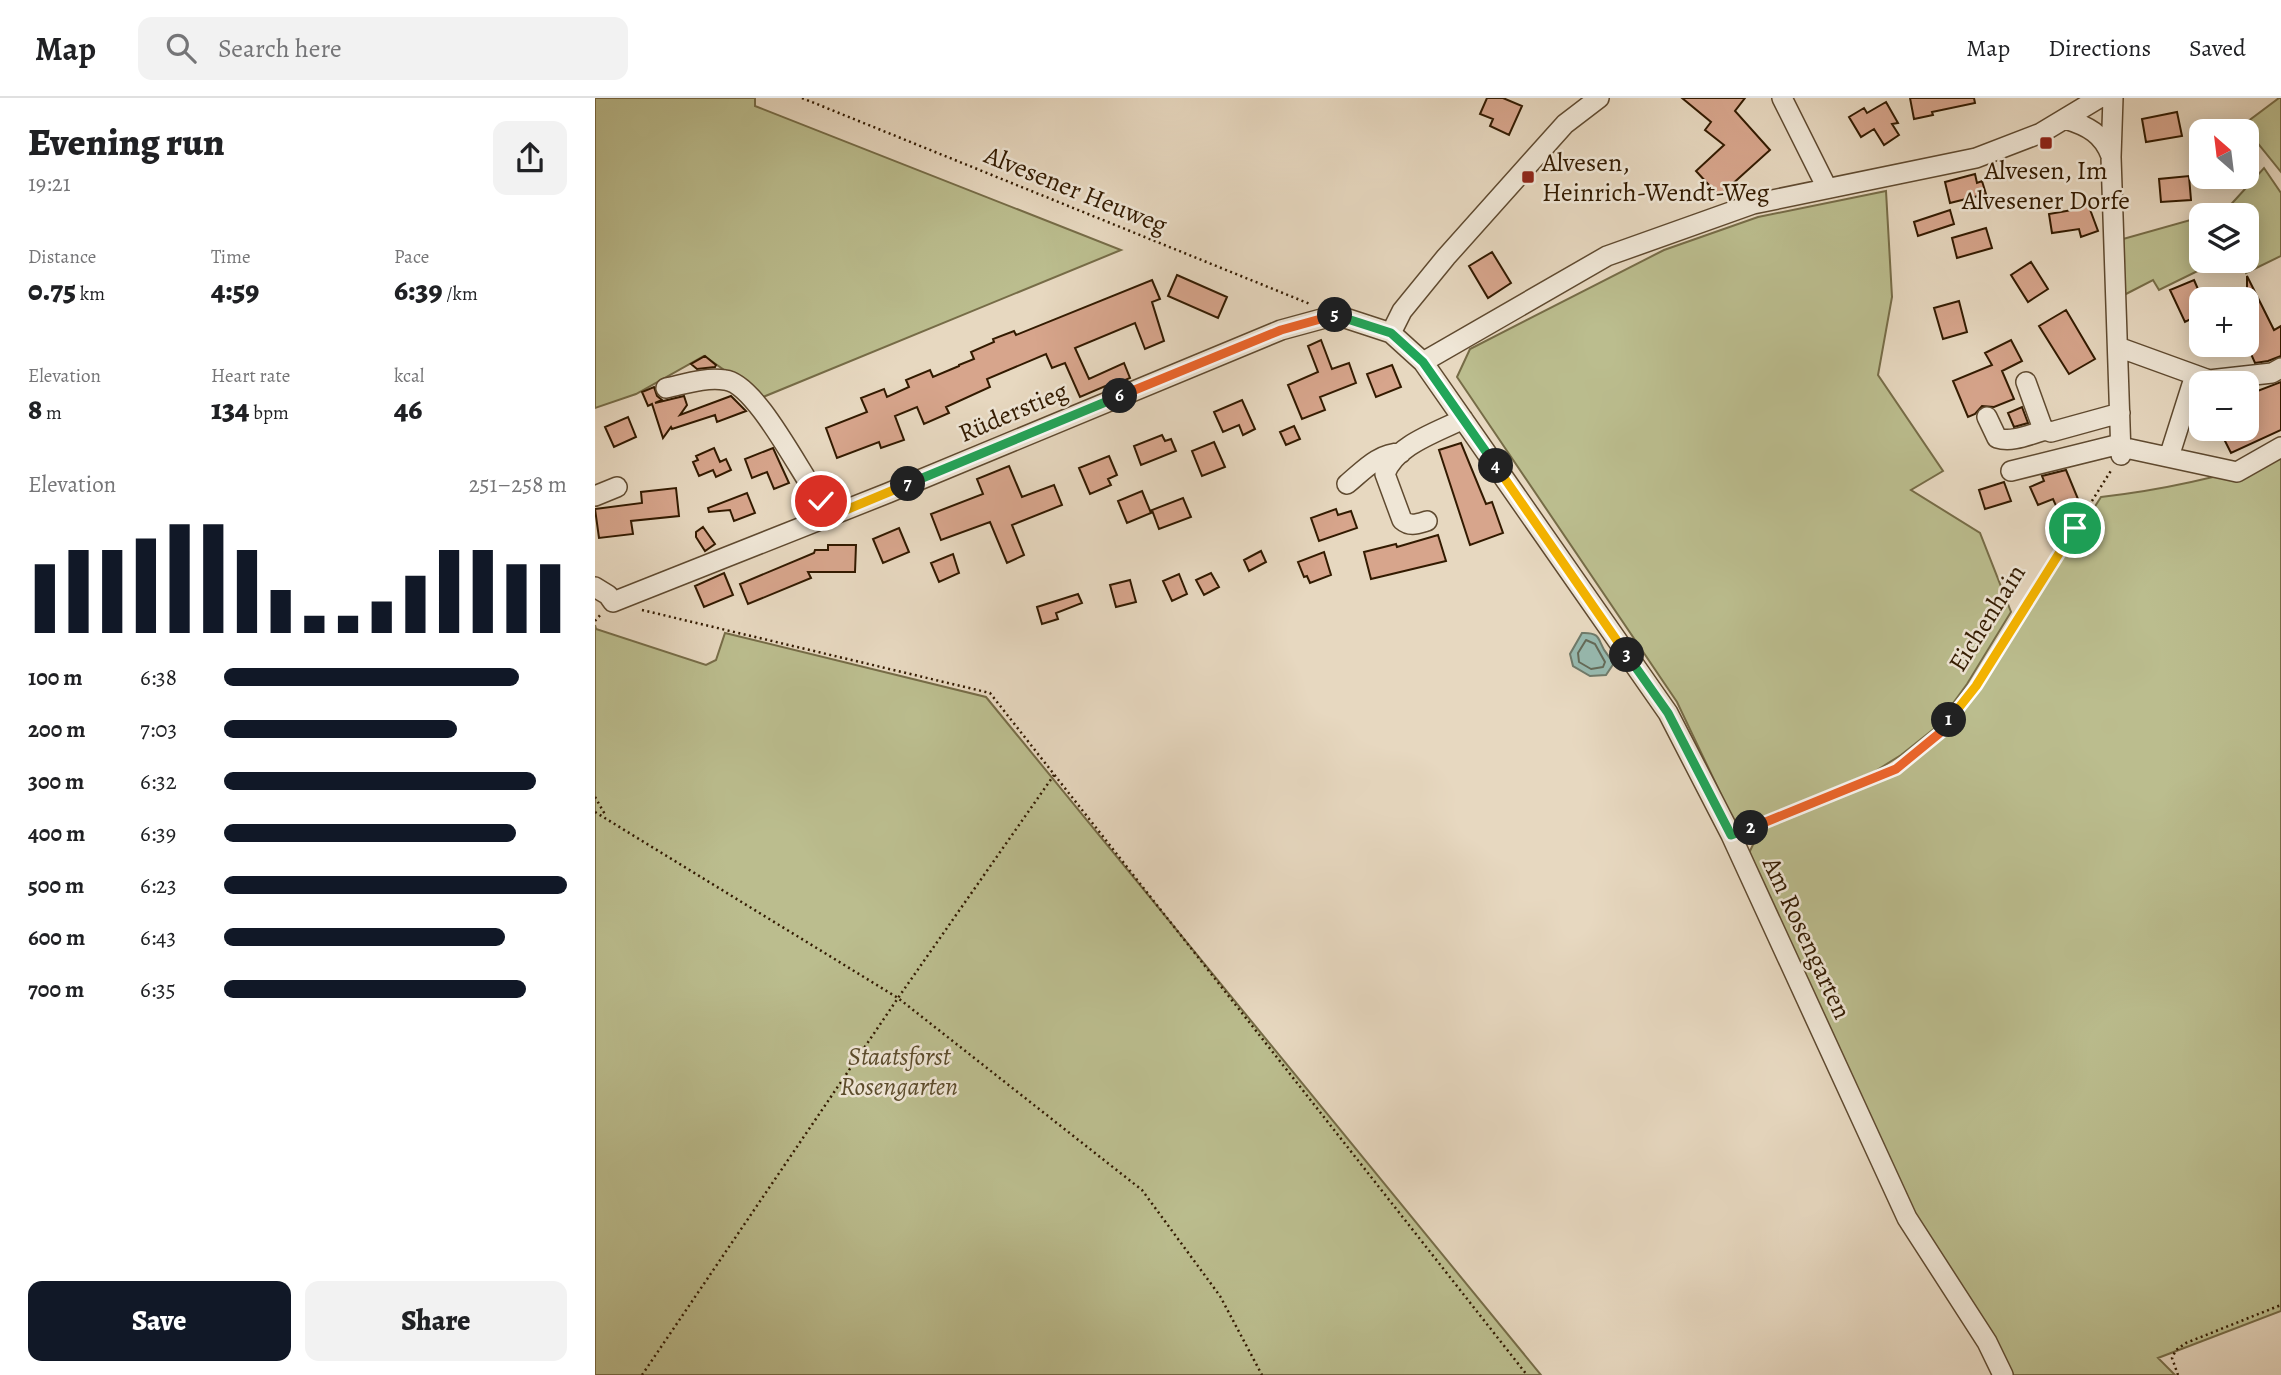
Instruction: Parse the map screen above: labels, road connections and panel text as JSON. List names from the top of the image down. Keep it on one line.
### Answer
{"streets":{"street":["Rüderstieg","Am Rosengarten"],"path":["Alvesener Heuweg","Eichenhain"]},"crossings":[["Rüderstieg","Am Rosengarten"],["Eichenhain","Am Rosengarten"]],"parks":["Staatsforst Rosengarten"],"places":{"transit":["Alvesen, Im Alvesener Dorfe","Alvesen, Heinrich-Wendt-Weg"]},"north":"top left","page":{"header":"Map","search":"Search here","nav":["Map","Directions","Saved"],"heading":["Evening run","19:21"],"map_buttons":["+","−"],"stats":[["Distance","0.75 km"],["Time","4:59"],["Pace","6:39 /km"],["Elevation","8 m"],["Heart rate","134 bpm"],["kcal","46"]],"pins":["5","6","4","7","3","1","2"],"chart":["Elevation","251–258 m"],"list":[{"name":"100 m","note":"6:38"},{"name":"200 m","note":"7:03"},{"name":"300 m","note":"6:32"},{"name":"400 m","note":"6:39"},{"name":"500 m","note":"6:23"},{"name":"600 m","note":"6:43"},{"name":"700 m","note":"6:35"}],"buttons":["Save","Share"]}}
